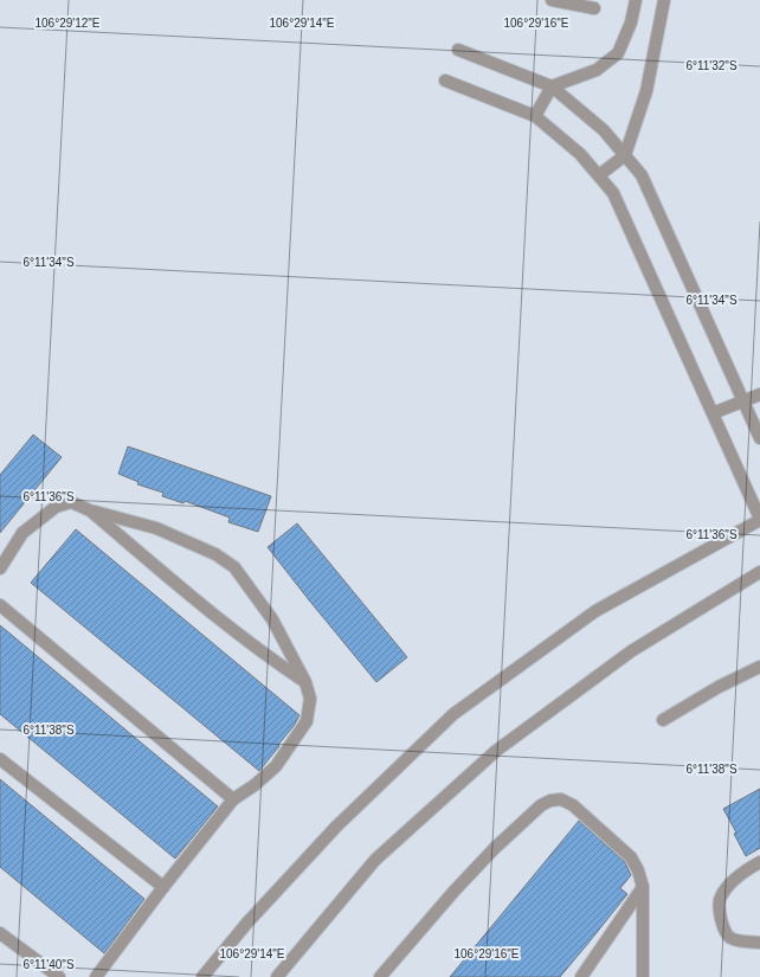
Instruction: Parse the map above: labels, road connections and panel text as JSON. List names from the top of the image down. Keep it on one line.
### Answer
{"coordinates":["106°29'12\"E","106°29'14\"E","106°29'16\"E","6°11'32\"S","6°11'34\"S","6°11'36\"S","6°11'38\"S","6°11'40\"S"]}
